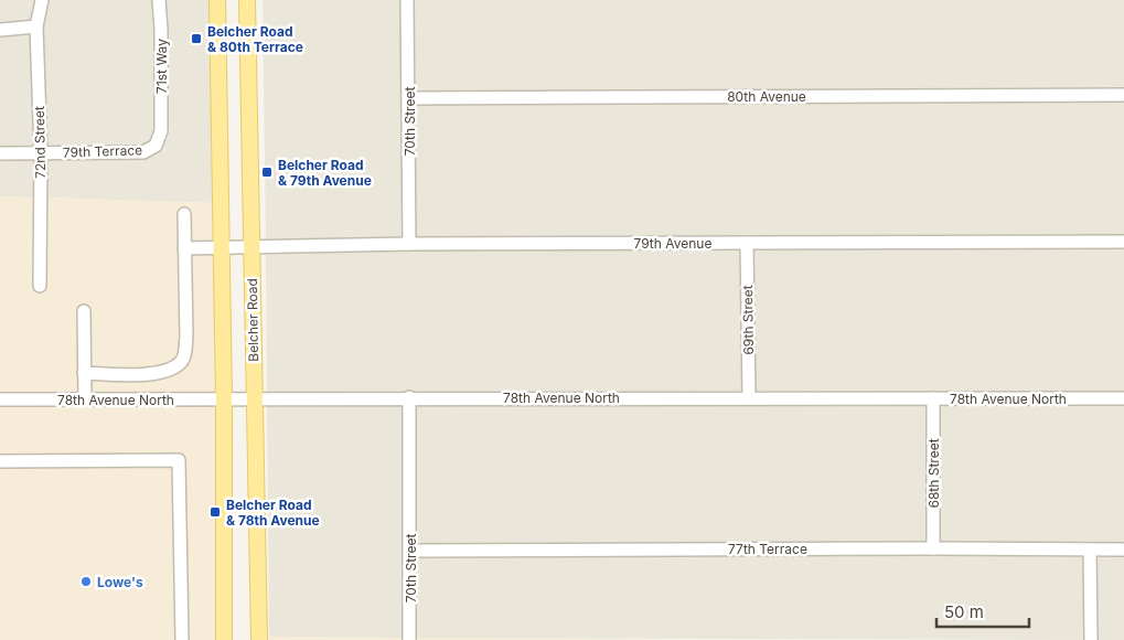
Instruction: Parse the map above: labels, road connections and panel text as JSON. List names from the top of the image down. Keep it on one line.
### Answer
{"streets":{"main road":["Belcher Road"],"street":["71st Way","80th Avenue","70th Street","72nd Street","79th Terrace","79th Avenue","69th Street","78th Avenue North","68th Street","77th Terrace"]},"crossings":[["71st Way","79th Terrace"],["80th Avenue","70th Street"],["70th Street","79th Avenue"],["70th Street","78th Avenue North"],["70th Street","77th Terrace"],["72nd Street","79th Terrace"],["79th Avenue","Belcher Road"],["79th Avenue","69th Street"],["Belcher Road","78th Avenue North"],["69th Street","78th Avenue North"],["78th Avenue North","68th Street"],["68th Street","77th Terrace"]],"places":{"transit":["Belcher Road & 80th Terrace","Belcher Road & 79th Avenue","Belcher Road & 78th Avenue"],"other":["Lowe's"]},"scale_bar":"50 m"}
